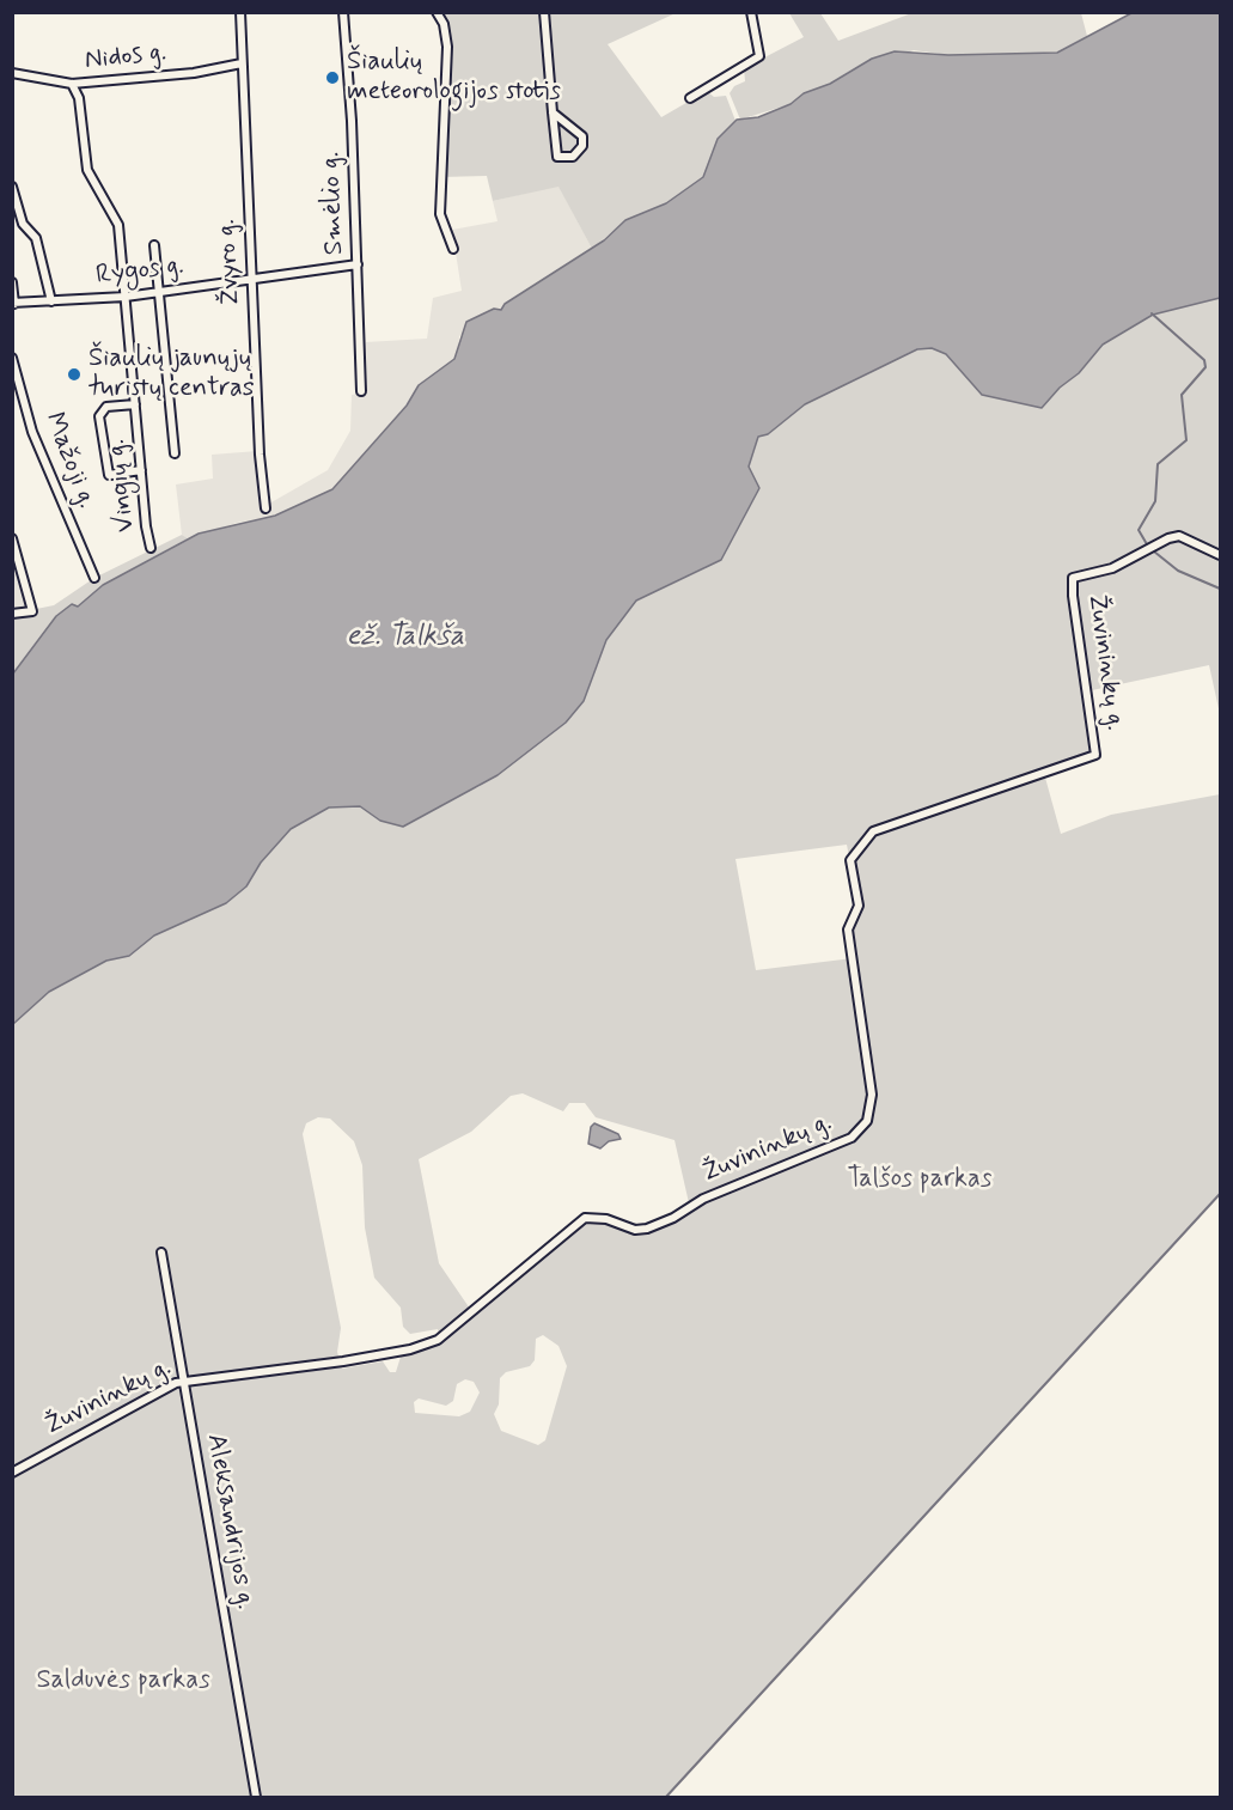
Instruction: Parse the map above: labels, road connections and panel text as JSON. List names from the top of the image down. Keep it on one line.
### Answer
{"streets":{"street":["Nidos g.","Smėlio g.","Žvyro g.","Rygos g.","Mažoji g.","Vingių g.","Žuvininkų g.","Aleksandrijos g."]},"crossings":[["Nidos g.","Žvyro g."],["Nidos g.","Vingių g."],["Smėlio g.","Rygos g."],["Žvyro g.","Rygos g."],["Rygos g.","Vingių g."],["Žuvininkų g.","Aleksandrijos g."]],"water":["ež. Talkša"],"parks":["Talšos parkas","Salduvės parkas"],"places":["Šiaulių meteorologijos stotis","Šiaulių jaunųjų turistų centras"]}
